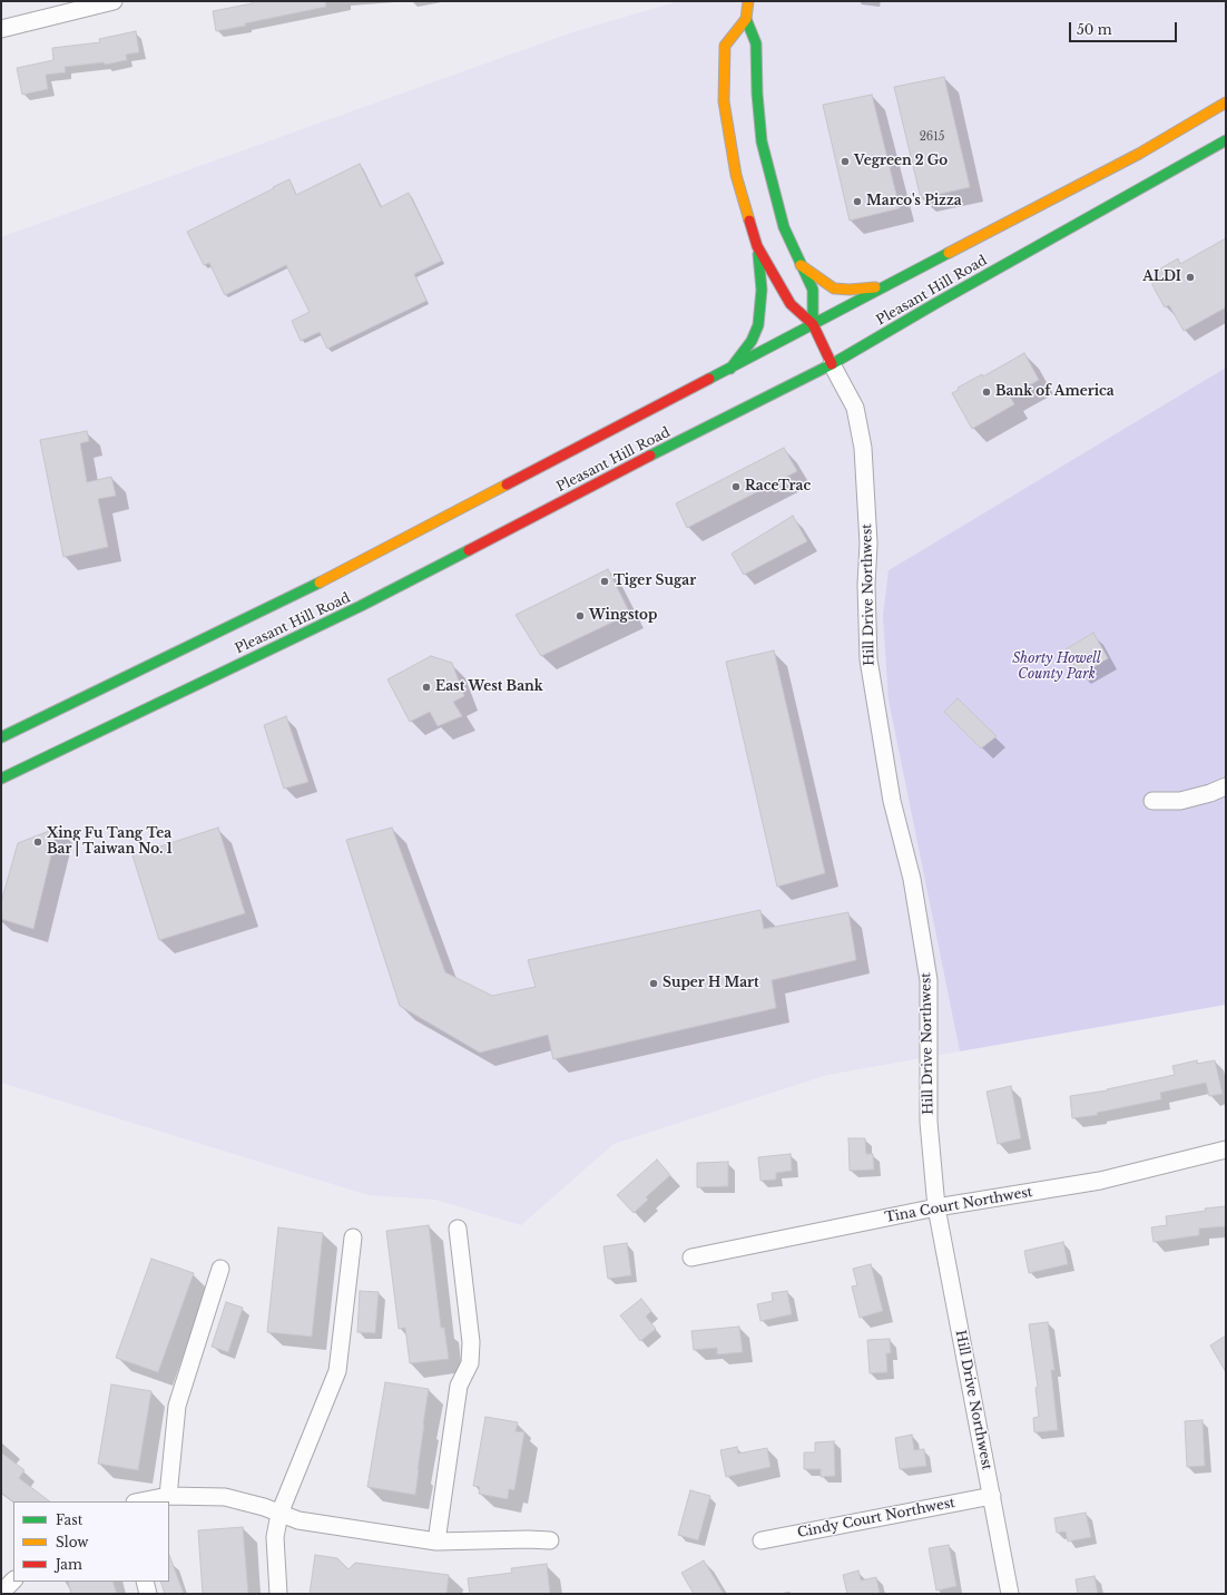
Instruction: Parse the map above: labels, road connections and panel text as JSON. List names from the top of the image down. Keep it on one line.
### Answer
{"streets":{"main road":["Pleasant Hill Road"],"street":["Hill Drive Northwest","Tina Court Northwest","Cindy Court Northwest"]},"crossings":[["Pleasant Hill Road","Hill Drive Northwest"],["Hill Drive Northwest","Tina Court Northwest"],["Hill Drive Northwest","Cindy Court Northwest"]],"parks":["Shorty Howell County Park"],"places":["Vegreen 2 Go","Marco's Pizza","ALDI","Bank of America","RaceTrac","Tiger Sugar","Wingstop","East West Bank","Xing Fu Tang Tea Bar | Taiwan No. 1","Super H Mart"],"house_numbers":["2615"],"legend":["Fast","Slow","Jam"],"scale_bar":"50 m"}
